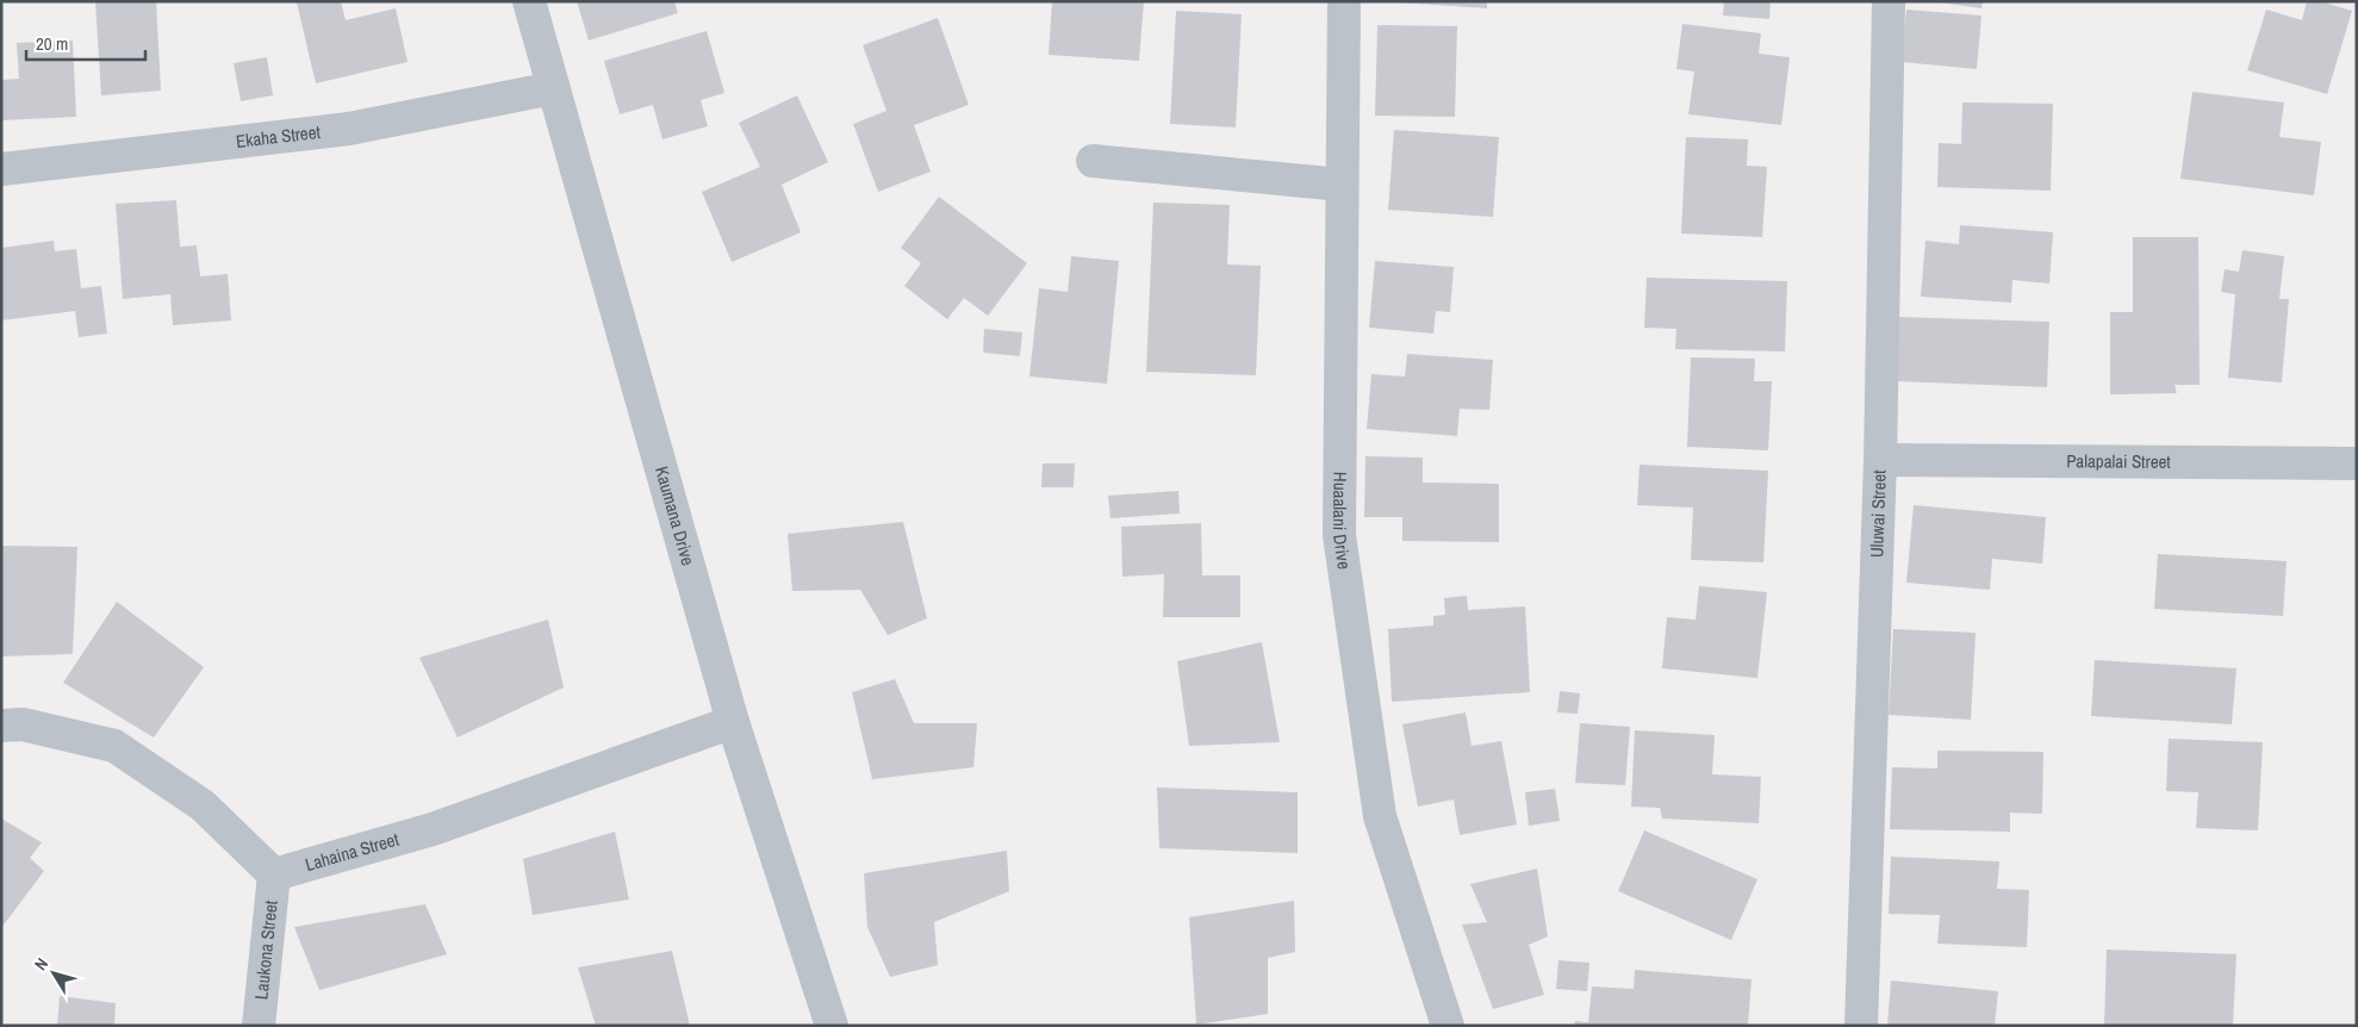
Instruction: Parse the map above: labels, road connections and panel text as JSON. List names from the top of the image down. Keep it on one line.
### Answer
{"streets":{"street":["Ekaha Street","Palapalai Street","Uluwai Street","Kaumana Drive","Huaalani Drive","Lahaina Street","Laukona Street"]},"crossings":[["Ekaha Street","Kaumana Drive"],["Palapalai Street","Uluwai Street"],["Kaumana Drive","Lahaina Street"],["Lahaina Street","Laukona Street"]],"scale_bar":"20 m","north":"top left"}
